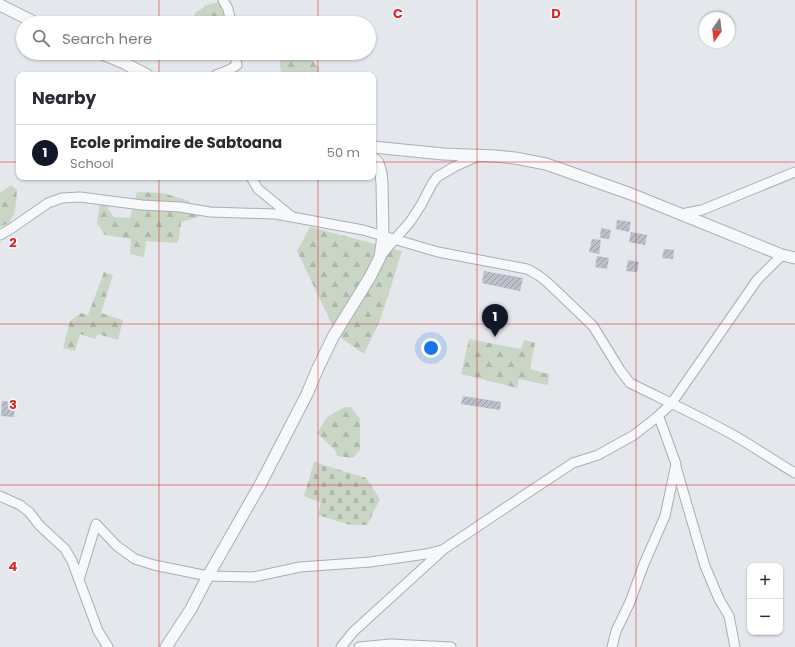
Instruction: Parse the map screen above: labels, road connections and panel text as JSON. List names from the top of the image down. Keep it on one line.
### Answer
{"north":"bottom","page":{"search":"Search here","heading":"Nearby","list":[{"mark":"1","name":"Ecole primaire de Sabtoana","note":"School","value":"50 m"}],"pins":"1","map_buttons":["+","−"]},"grid":{"columns":["C","D"],"rows":["2","3","4"]}}
